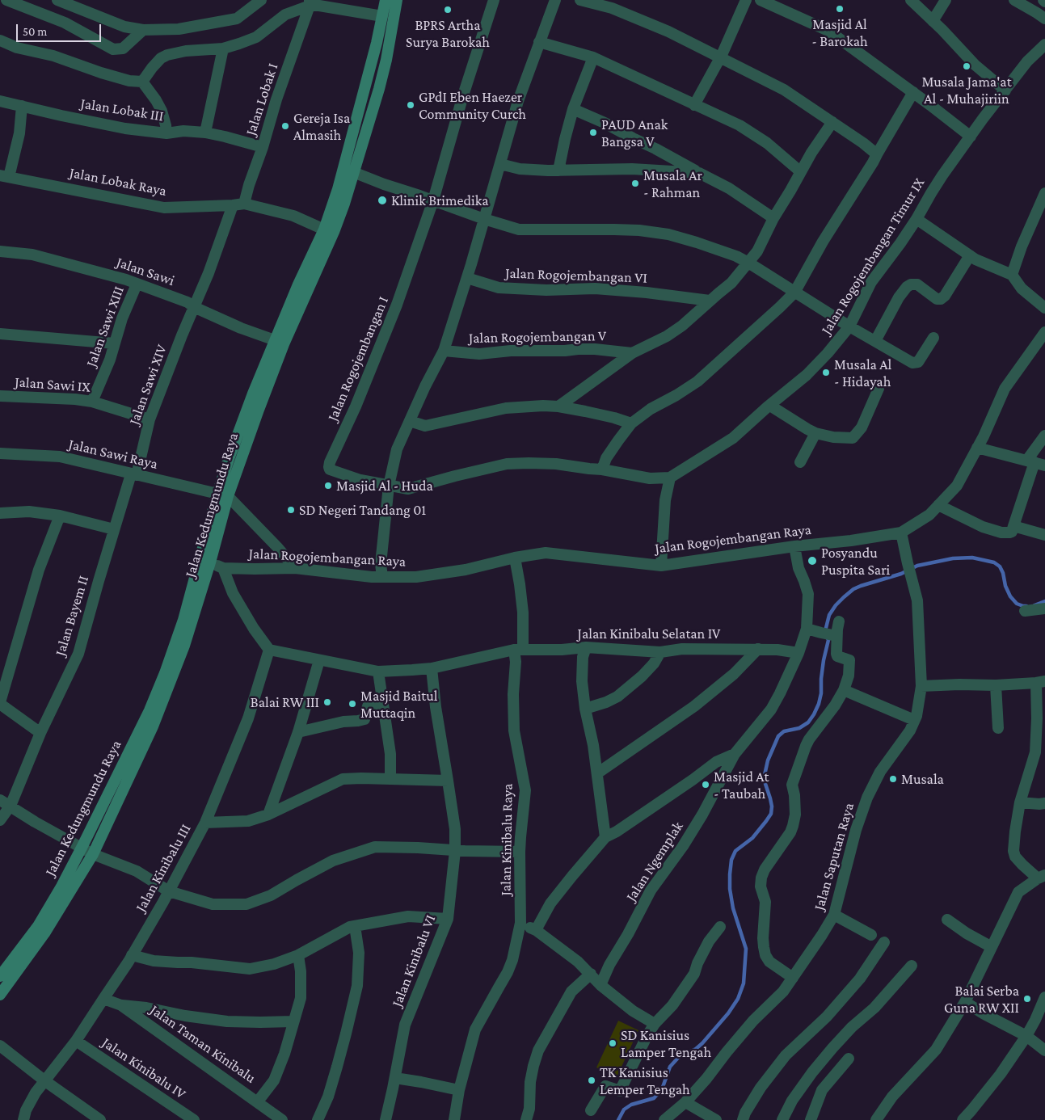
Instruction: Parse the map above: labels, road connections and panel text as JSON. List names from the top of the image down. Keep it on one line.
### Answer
{"streets":{"main road":["Jalan Kedungmundu Raya"],"street":["Jalan Lobak I","Jalan Lobak III","Jalan Lobak Raya","Jalan Rogojembangan Timur IX","Jalan Sawi","Jalan Rogojembangan VI","Jalan Sawi XIII","Jalan Rogojembangan V","Jalan Rogojembangan I","Jalan Sawi IX","Jalan Sawi XIV","Jalan Sawi Raya","Jalan Rogojembangan Raya","Jalan Bayem II","Jalan Kinibalu Selatan IV","Jalan Kinibalu Raya","Jalan Saputan Raya","Jalan Ngemplak","Jalan Kinibalu III","Jalan Kinibalu VI","Jalan Taman Kinibalu","Jalan Kinibalu IV"]},"crossings":[["Jalan Lobak I","Jalan Lobak III"],["Jalan Lobak I","Jalan Lobak Raya"],["Jalan Lobak I","Jalan Sawi"],["Jalan Lobak I","Jalan Sawi XIV"],["Jalan Lobak Raya","Jalan Kedungmundu Raya"],["Jalan Sawi","Jalan Sawi XIII"],["Jalan Sawi","Jalan Sawi XIV"],["Jalan Sawi","Jalan Kedungmundu Raya"],["Jalan Sawi XIII","Jalan Sawi IX"],["Jalan Sawi IX","Jalan Sawi XIV"],["Jalan Sawi XIV","Jalan Sawi Raya"],["Jalan Sawi XIV","Jalan Bayem II"],["Jalan Sawi Raya","Jalan Kedungmundu Raya"],["Jalan Sawi Raya","Jalan Bayem II"],["Jalan Rogojembangan Raya","Jalan Kinibalu Raya"],["Jalan Rogojembangan Raya","Jalan Saputan Raya"],["Jalan Rogojembangan Raya","Jalan Ngemplak"],["Jalan Kinibalu Selatan IV","Jalan Kinibalu Raya"],["Jalan Kinibalu Selatan IV","Jalan Ngemplak"],["Jalan Kinibalu Selatan IV","Jalan Kinibalu III"],["Jalan Kinibalu Selatan IV","Jalan Kinibalu VI"],["Jalan Kinibalu III","Jalan Taman Kinibalu"],["Jalan Kinibalu III","Jalan Kinibalu IV"]],"places":["Masjid Al - Barokah","BPRS Artha Surya Barokah","Musala Jama'at Al - Muhajiriin","GPdI Eben Haezer Community Curch","Gereja Isa Almasih","PAUD Anak Bangsa V","Musala Ar - Rahman","Klinik Brimedika","Musala Al - Hidayah","Masjid Al - Huda","SD Negeri Tandang 01","Posyandu Puspita Sari","Balai RW III","Masjid Baitul Muttaqin","Musala","Masjid At - Taubah","Balai Serba Guna RW XII","SD Kanisius Lamper Tengah","TK Kanisius Lemper Tengah"],"scale_bar":"50 m"}
